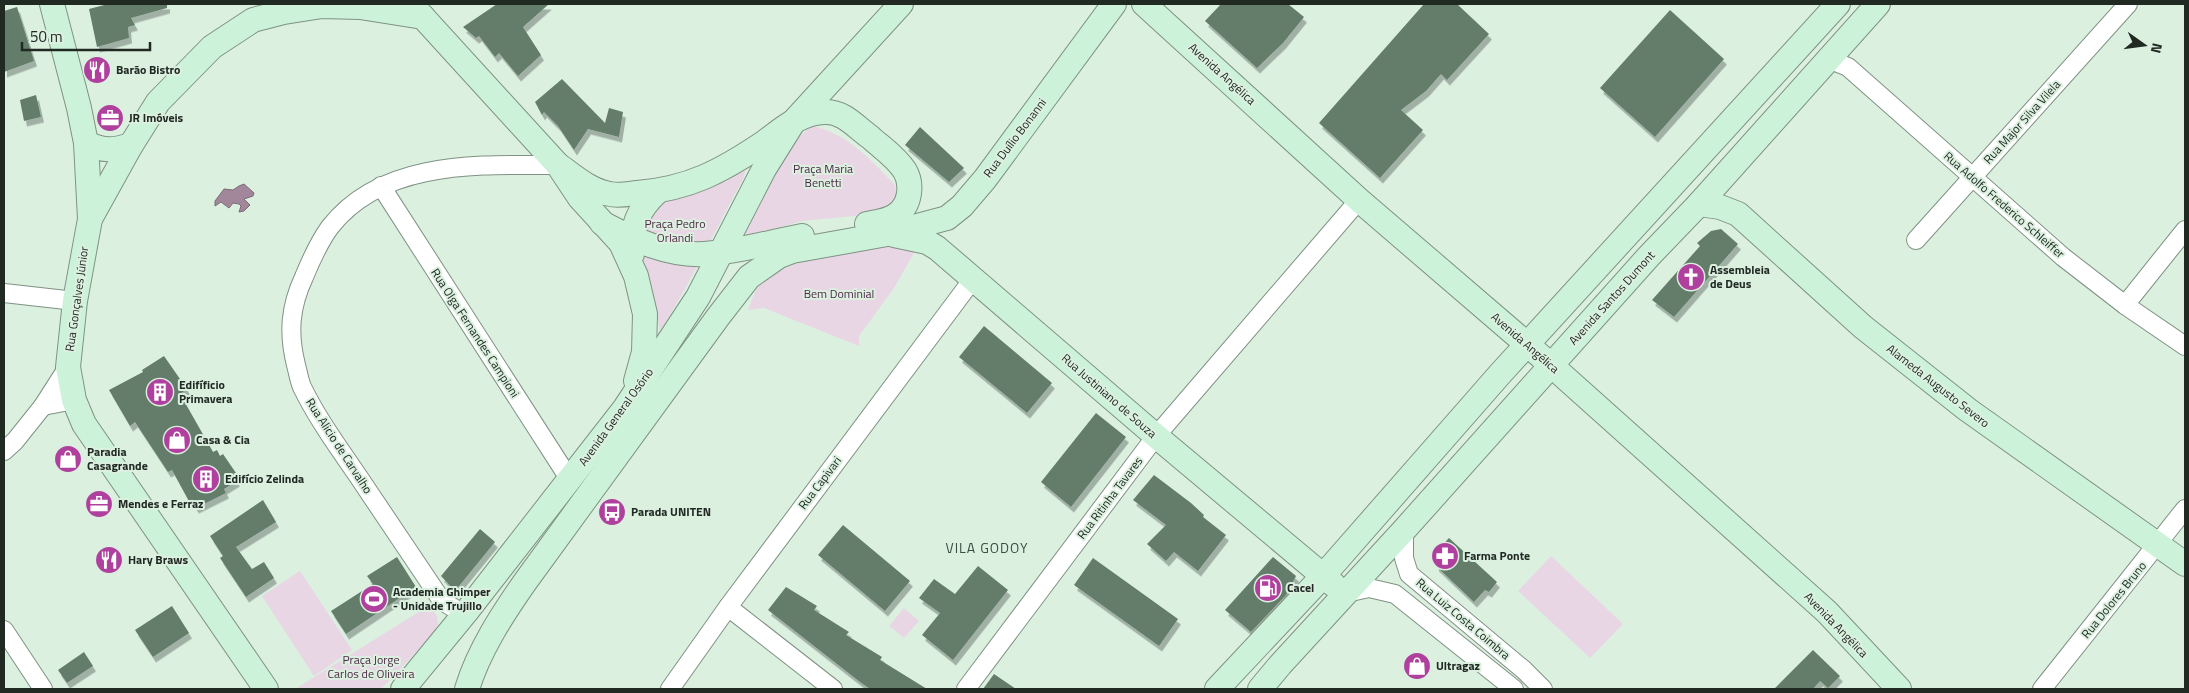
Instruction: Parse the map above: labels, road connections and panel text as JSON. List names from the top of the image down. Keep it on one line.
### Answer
{"streets":{"street":["Avenida Angélica","Rua Major Silva Vilela","Rua Duílio Bonanni","Rua Adolfo Frederico Schleiffer","Avenida Santos Dumont","Rua Gonçalves Júnior","Rua Olga Fernandes Campioni","Alameda Augusto Severo","Rua Justiniano de Souza","Avenida General Osório","Rua Alicio de Carvalho","Rua Capivari","Rua Ritinha Tavares","Rua Dolores Bruno","Rua Luiz Costa Coimbra"]},"crossings":[["Avenida Angélica","Avenida Santos Dumont"],["Avenida Angélica","Rua Ritinha Tavares"],["Rua Major Silva Vilela","Rua Adolfo Frederico Schleiffer"],["Rua Duílio Bonanni","Rua Justiniano de Souza"],["Rua Duílio Bonanni","Avenida General Osório"],["Rua Adolfo Frederico Schleiffer","Avenida Santos Dumont"],["Avenida Santos Dumont","Alameda Augusto Severo"],["Avenida Santos Dumont","Rua Luiz Costa Coimbra"],["Rua Olga Fernandes Campioni","Avenida General Osório"],["Rua Olga Fernandes Campioni","Rua Alicio de Carvalho"],["Alameda Augusto Severo","Rua Dolores Bruno"],["Rua Justiniano de Souza","Avenida General Osório"],["Rua Justiniano de Souza","Rua Capivari"],["Rua Justiniano de Souza","Rua Ritinha Tavares"],["Avenida General Osório","Rua Alicio de Carvalho"]],"districts":["VILA GODOY"],"parks":["Praça Maria Benetti","Praça Pedro Orlandi","Bem Dominial","Praça Jorge Carlos de Oliveira"],"places":{"restaurant":["Barão Bistro","Hary Braws"],"office":["JR Imóveis","Mendes e Ferraz"],"church":["Assembleia de Deus"],"building":["Edifíficio Primavera","Edifício Zelinda"],"shop":["Casa & Cia","Paradia Casagrande","Ultragaz"],"bus stop":["Parada UNITEN"],"pharmacy":["Farma Ponte"],"fuel station":["Cacel"],"sports":["Academia Ghimper - Unidade Trujillo"]},"scale_bar":"50 m","north":"right"}
